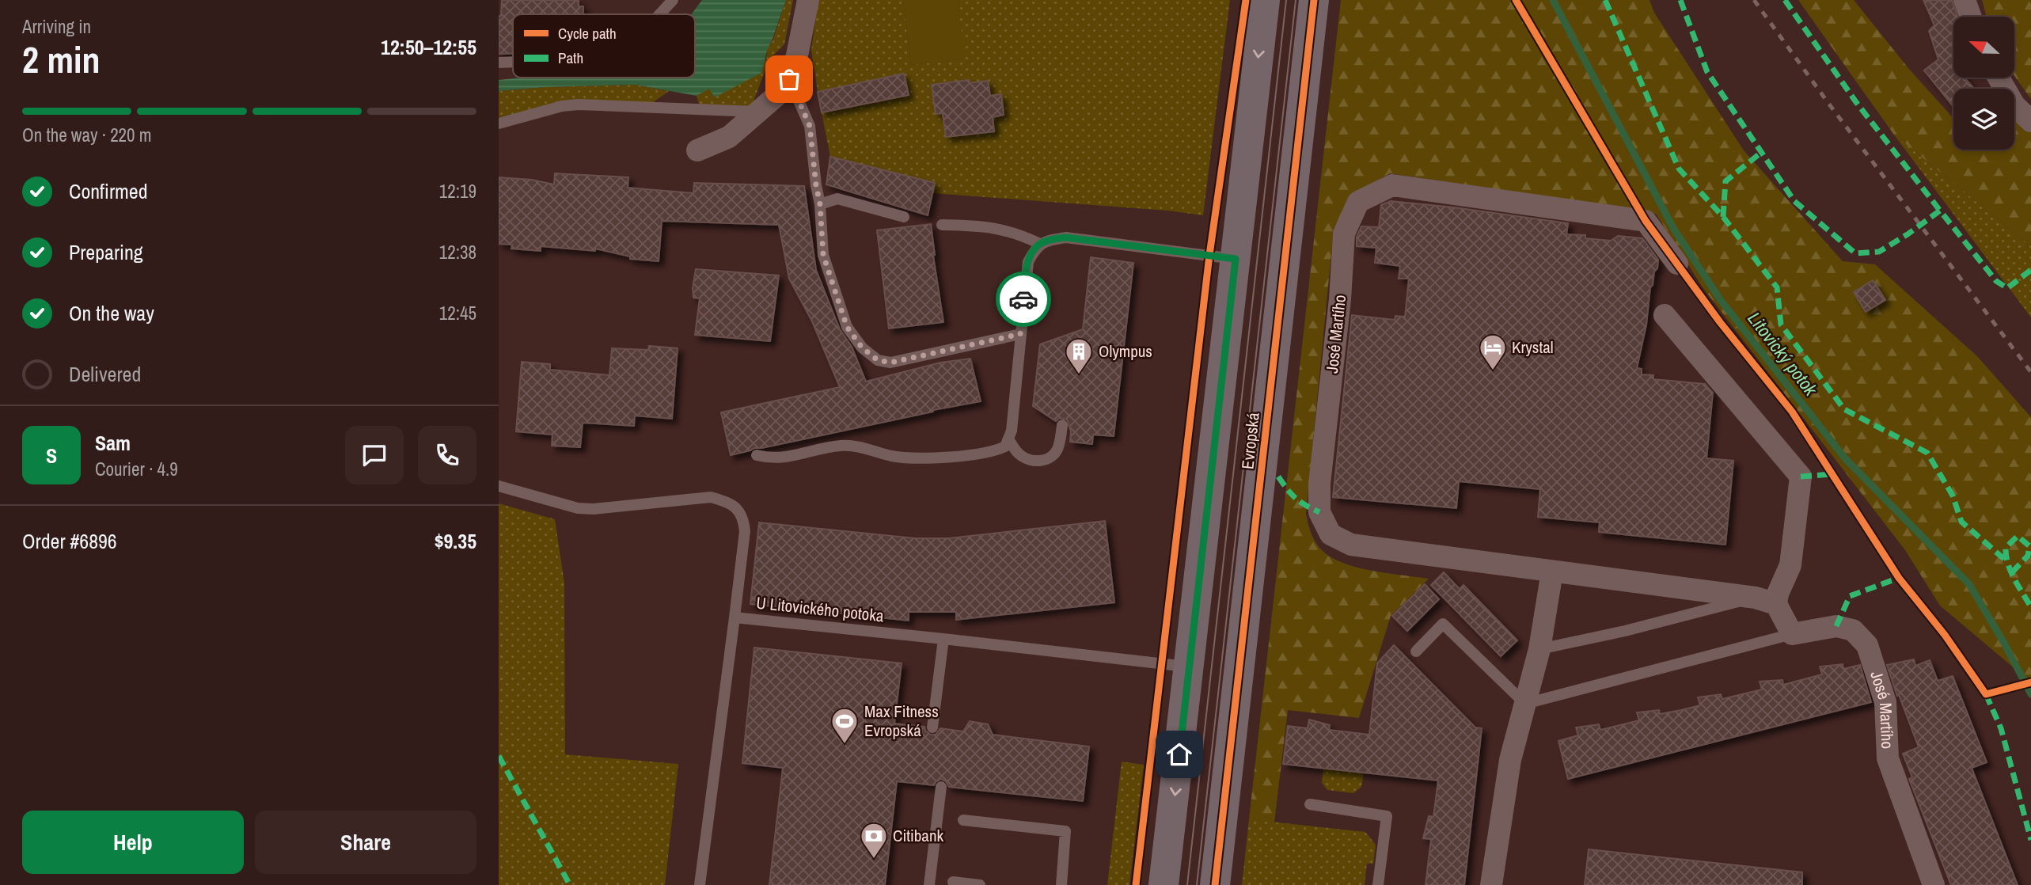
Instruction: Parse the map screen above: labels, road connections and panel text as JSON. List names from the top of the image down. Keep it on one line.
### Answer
{"streets":{"main road":["Evropská"],"street":["José Martího"],"lane":["U Litovického potoka"]},"water":["Litovický potok"],"places":{"hotel":["Krystal"],"building":["Olympus"],"sports":["Max Fitness Evropská"],"bank":["Citibank"]},"legend":["Cycle path","Path"],"north":"left","page":{"heading":["2 min","Arriving in","12:50–12:55"],"panel":["Sam","Courier · 4.9","Order #6896","$9.35"],"bar":"On the way · 220 m","list":[["Confirmed","12:19"],["Preparing","12:38"],["On the way","12:45"],"Delivered"],"round":"S","buttons":["Help","Share"]}}
